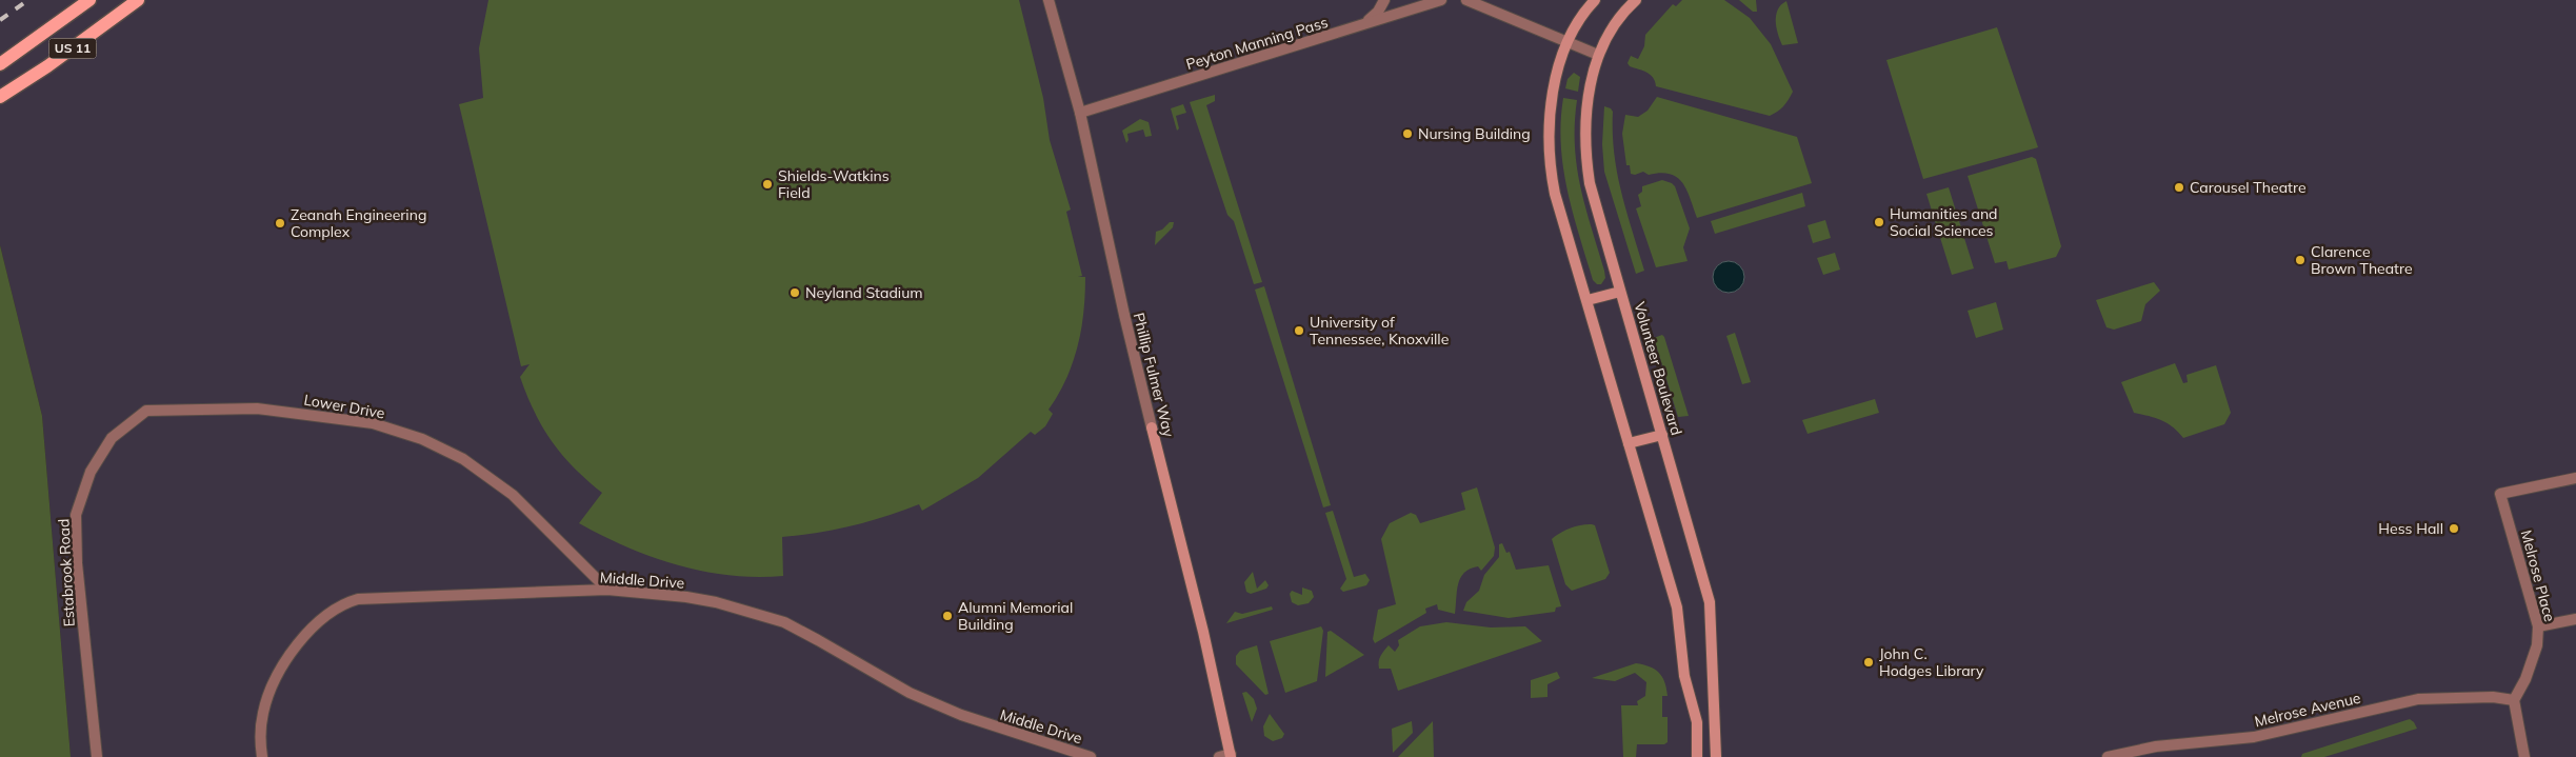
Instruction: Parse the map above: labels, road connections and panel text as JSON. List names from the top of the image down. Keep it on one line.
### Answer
{"streets":{"main road":["US 11"],"street":["Peyton Manning Pass","Volunteer Boulevard","Phillip Fulmer Way","Lower Drive","Estabrook Road","Melrose Place","Middle Drive","Melrose Avenue"]},"crossings":[["Peyton Manning Pass","Phillip Fulmer Way"],["Lower Drive","Estabrook Road"],["Lower Drive","Middle Drive"],["Melrose Place","Melrose Avenue"]],"places":["Nursing Building","Shields-Watkins Field","Carousel Theatre","Humanities and Social Sciences","Zeanah Engineering Complex","Clarence Brown Theatre","Neyland Stadium","University of Tennessee, Knoxville","Hess Hall","Alumni Memorial Building","John C. Hodges Library"]}
